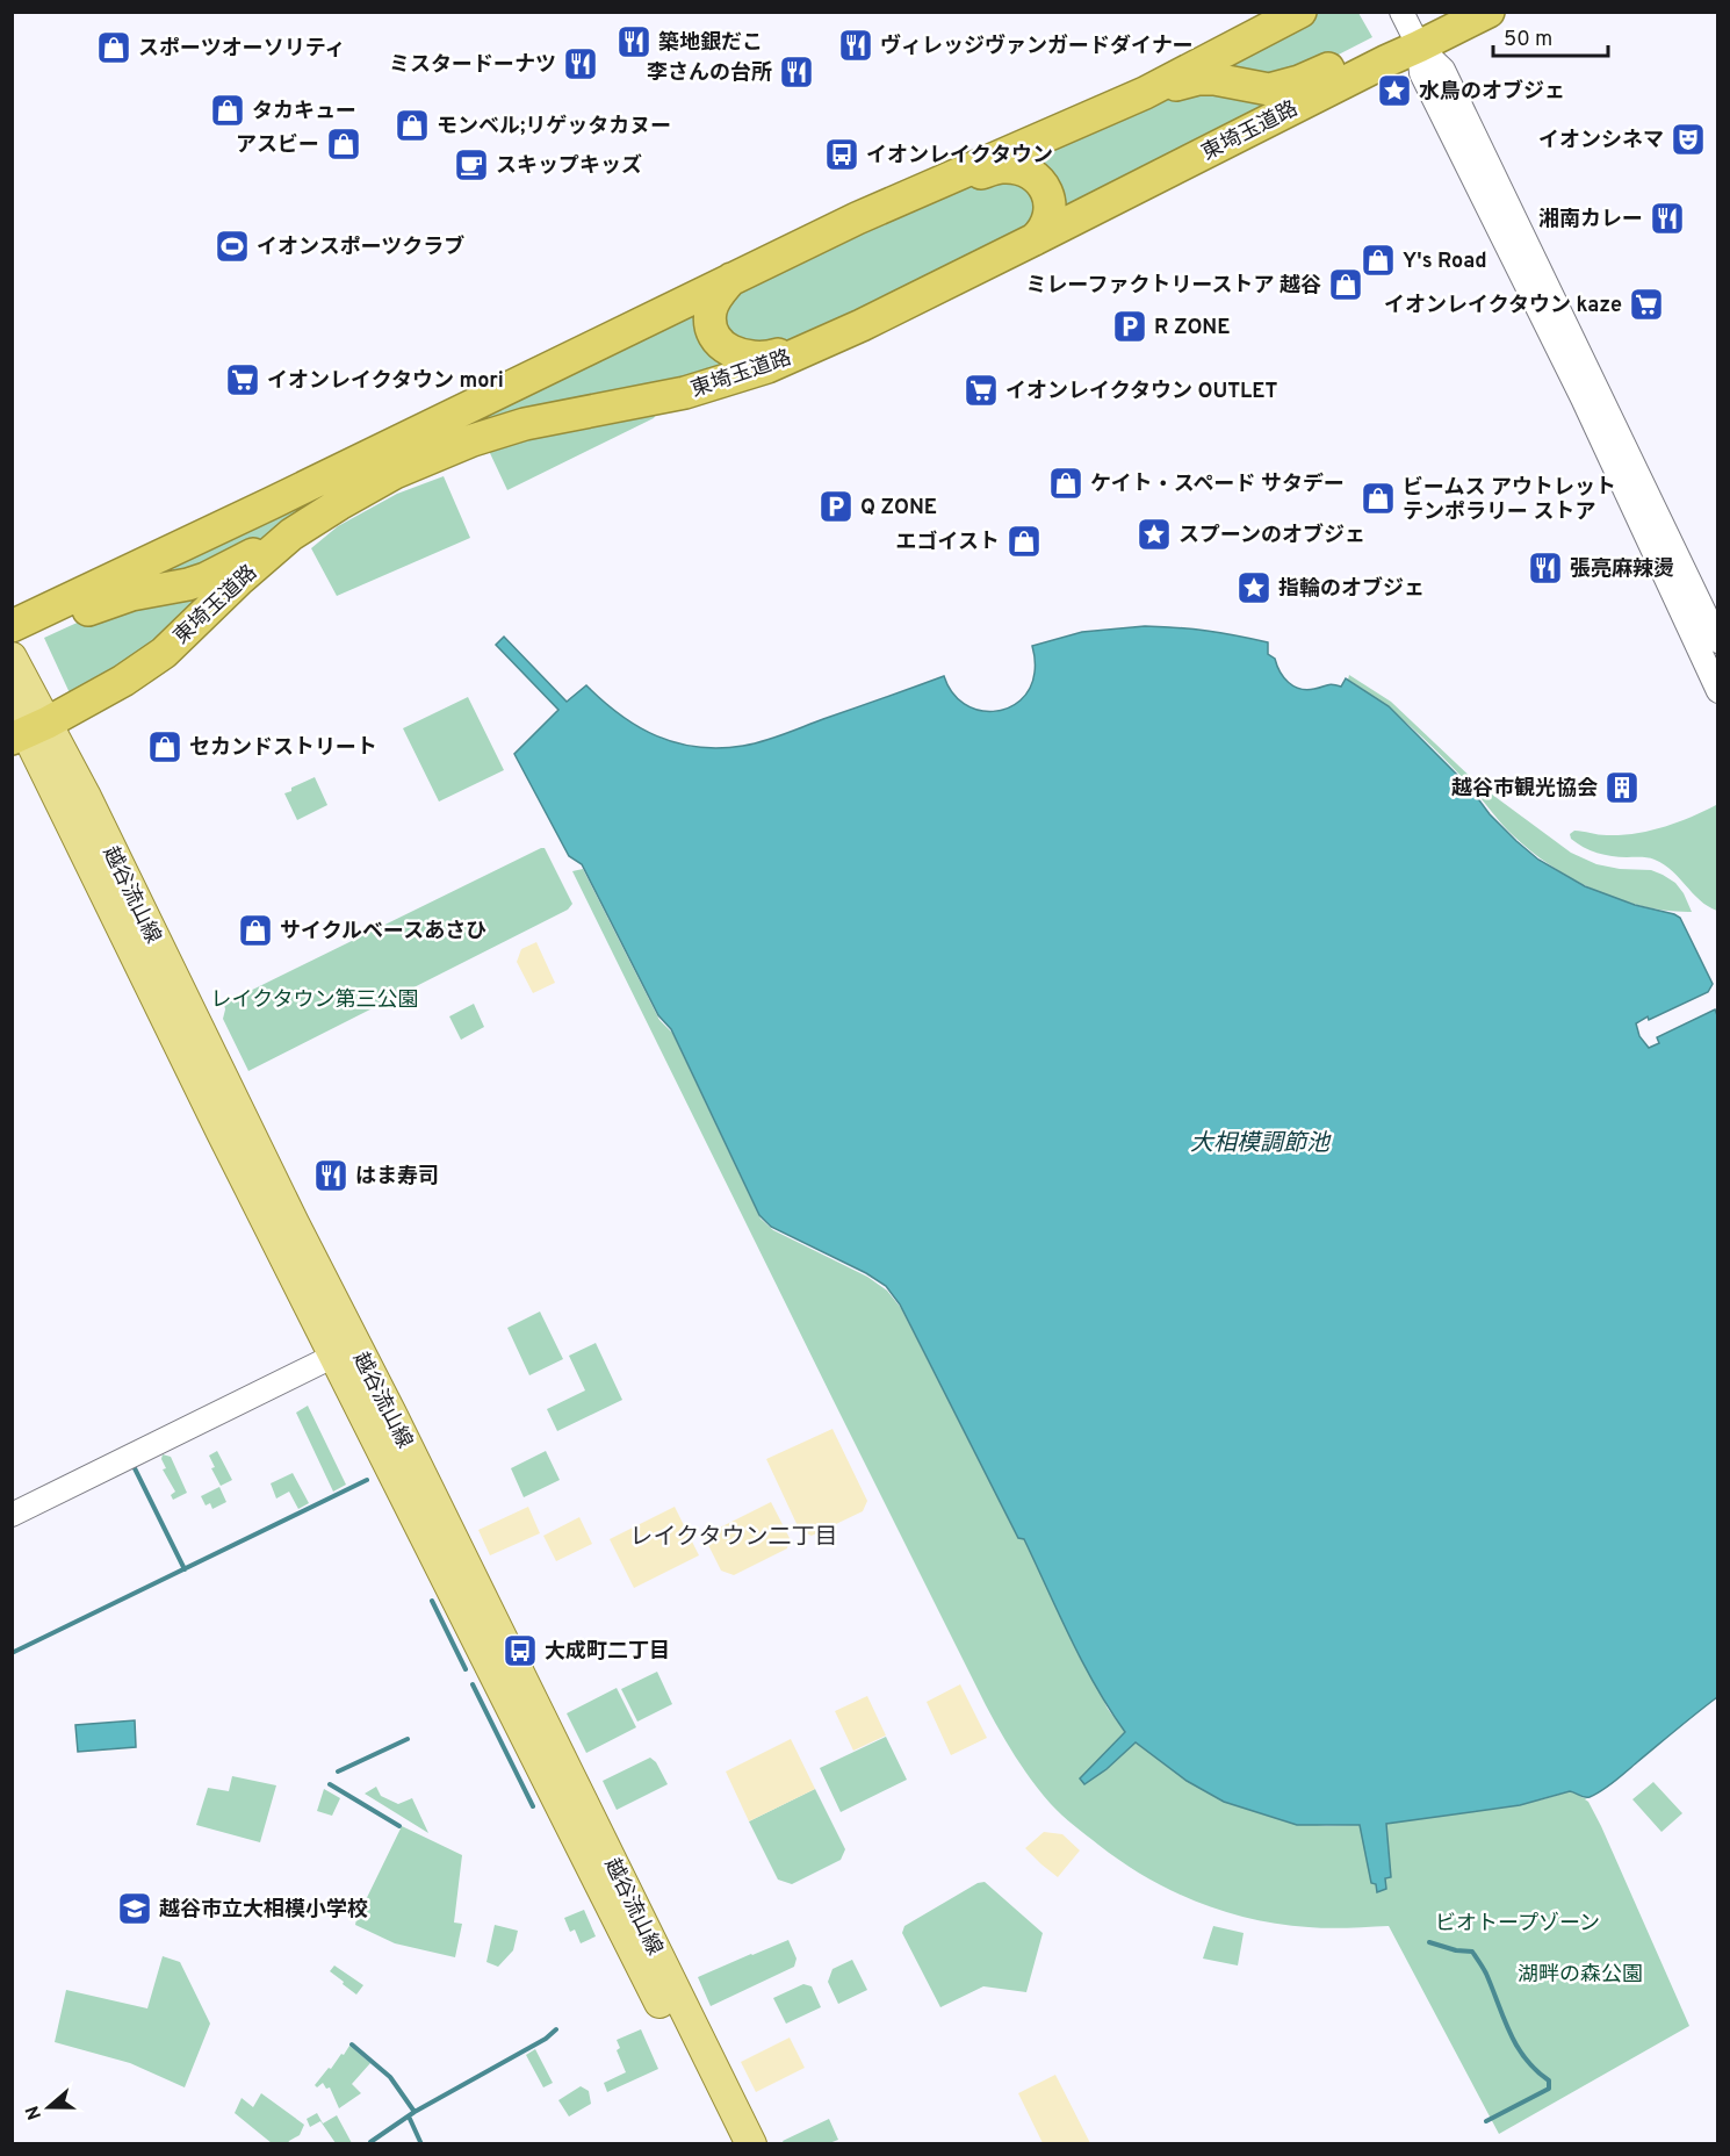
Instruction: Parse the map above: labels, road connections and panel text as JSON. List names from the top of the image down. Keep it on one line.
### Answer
{"streets":{"highway":["東埼玉道路"],"main road":["越谷流山線"]},"crossings":[["東埼玉道路","越谷流山線"]],"districts":["レイクタウン二丁目"],"water":["大相模調節池"],"parks":["レイクタウン第三公園","ビオトープゾーン","湖畔の森公園"],"places":{"restaurant":["築地銀だこ","ヴィレッジヴァンガードダイナー","ミスタードーナツ","李さんの台所","湘南カレー","張亮麻辣燙","はま寿司"],"shop":["スポーツオーソリティ","タカキュー","モンベル;リゲッタカヌー","アスビー","Y's Road","ミレーファクトリーストア 越谷","ケイト・スペード サタデー","ビームス アウトレット テンポラリー ストア","エゴイスト","セカンドストリート","サイクルベースあさひ"],"place":["水鳥のオブジェ","スプーンのオブジェ","指輪のオブジェ"],"theatre":["イオンシネマ"],"bus stop":["イオンレイクタウン","大成町二丁目"],"cafe":["スキップキッズ"],"sports":["イオンスポーツクラブ"],"supermarket":["イオンレイクタウン kaze","イオンレイクタウン mori","イオンレイクタウン OUTLET"],"parking":["R ZONE","Q ZONE"],"building":["越谷市観光協会"],"school or university":["越谷市立大相模小学校"]},"scale_bar":"50 m","north":"left"}
